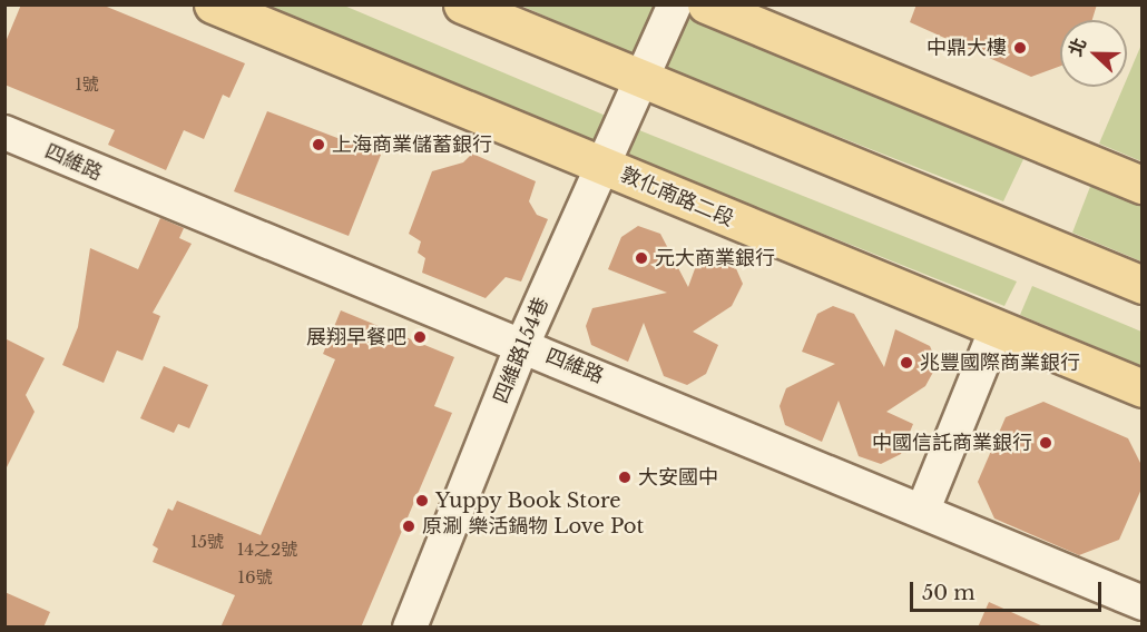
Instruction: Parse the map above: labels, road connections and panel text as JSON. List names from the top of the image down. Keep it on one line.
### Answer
{"streets":{"main road":["敦化南路二段"],"street":["四維路","四維路154巷"]},"crossings":[["四維路","四維路154巷"],["敦化南路二段","四維路154巷"]],"places":["中鼎大樓","上海商業儲蓄銀行","元大商業銀行","展翔早餐吧","兆豐國際商業銀行","中國信託商業銀行","大安國中","Yuppy Book Store","原涮 樂活鍋物 Love Pot"],"house_numbers":["1號","15號","14之2號","16號"],"scale_bar":"50 m","north":"left"}
